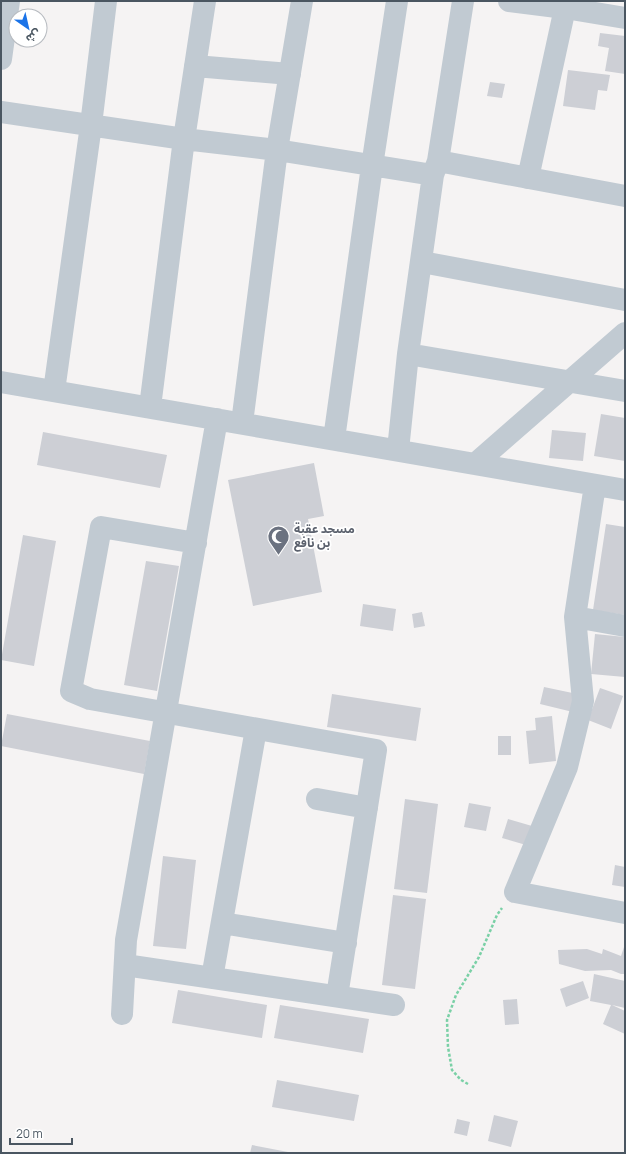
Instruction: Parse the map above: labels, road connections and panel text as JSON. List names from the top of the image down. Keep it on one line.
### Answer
{"places":{"mosque":["مسجد عقبة بن نافع"]},"scale_bar":"20 m","north":"bottom right"}
